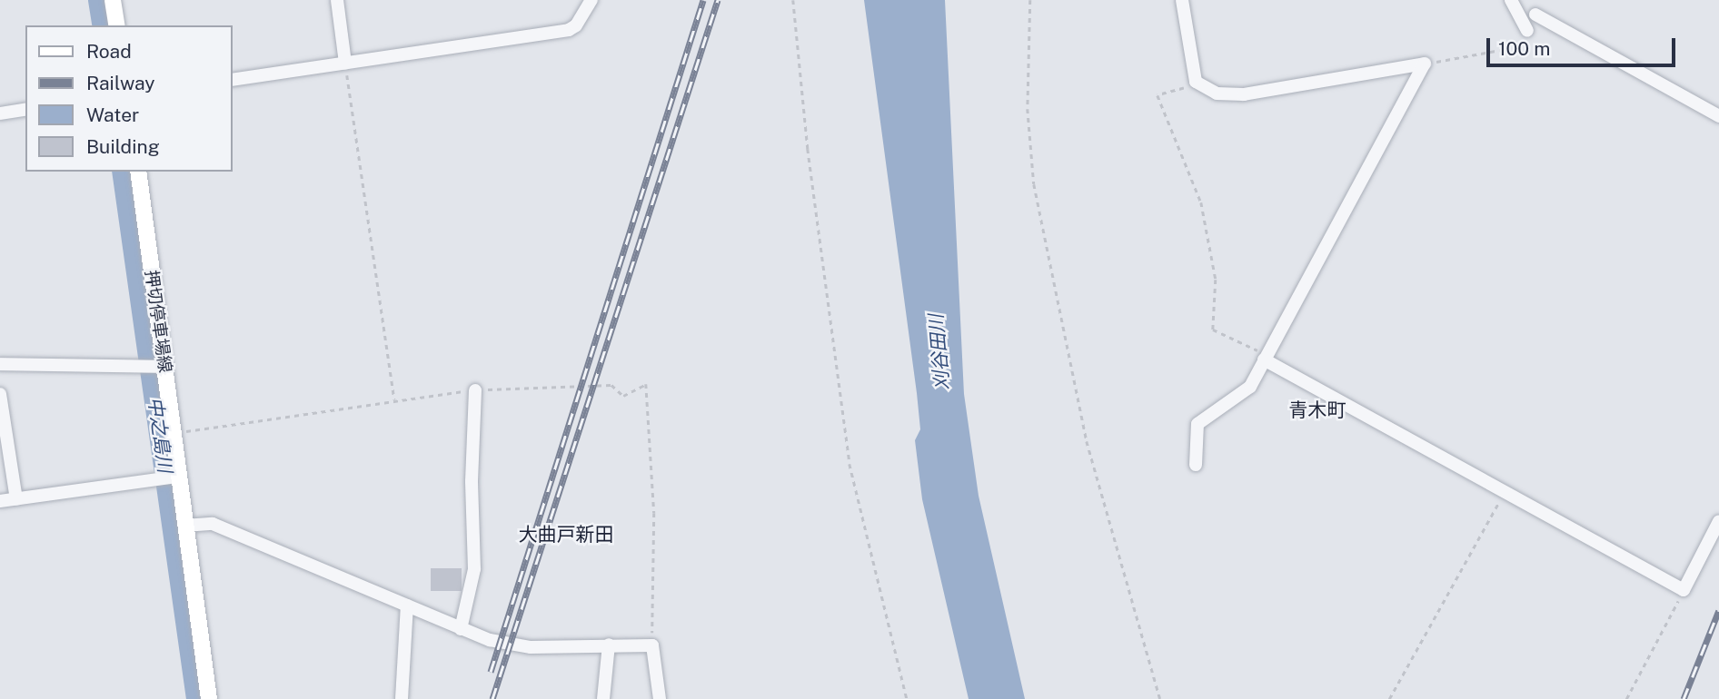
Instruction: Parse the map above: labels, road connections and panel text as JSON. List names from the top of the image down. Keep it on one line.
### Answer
{"streets":{"main road":["押切停車場線"]},"districts":["青木町","大曲戸新田"],"water":["刈谷田川","中之島川"],"legend":["Road","Railway","Water","Building"],"scale_bar":"100 m"}
